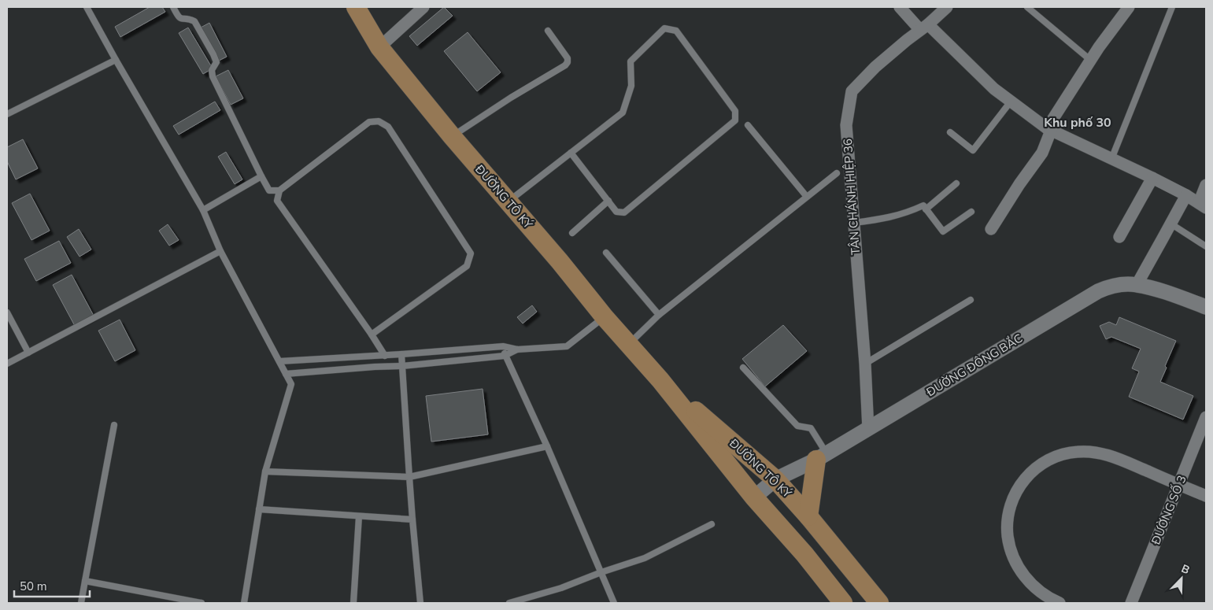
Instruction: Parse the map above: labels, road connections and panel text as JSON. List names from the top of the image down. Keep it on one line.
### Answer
{"streets":{"main road":["ĐƯỜNG TÔ KÝ"],"street":["TÂN CHÁNH HIỆP 36","ĐƯỜNG ĐÔNG BẮC","ĐƯỜNG SỐ 3"]},"crossings":[["ĐƯỜNG TÔ KÝ","ĐƯỜNG ĐÔNG BẮC"],["TÂN CHÁNH HIỆP 36","ĐƯỜNG ĐÔNG BẮC"]],"districts":["Khu phố 30"],"scale_bar":"50 m","north":"top right"}
